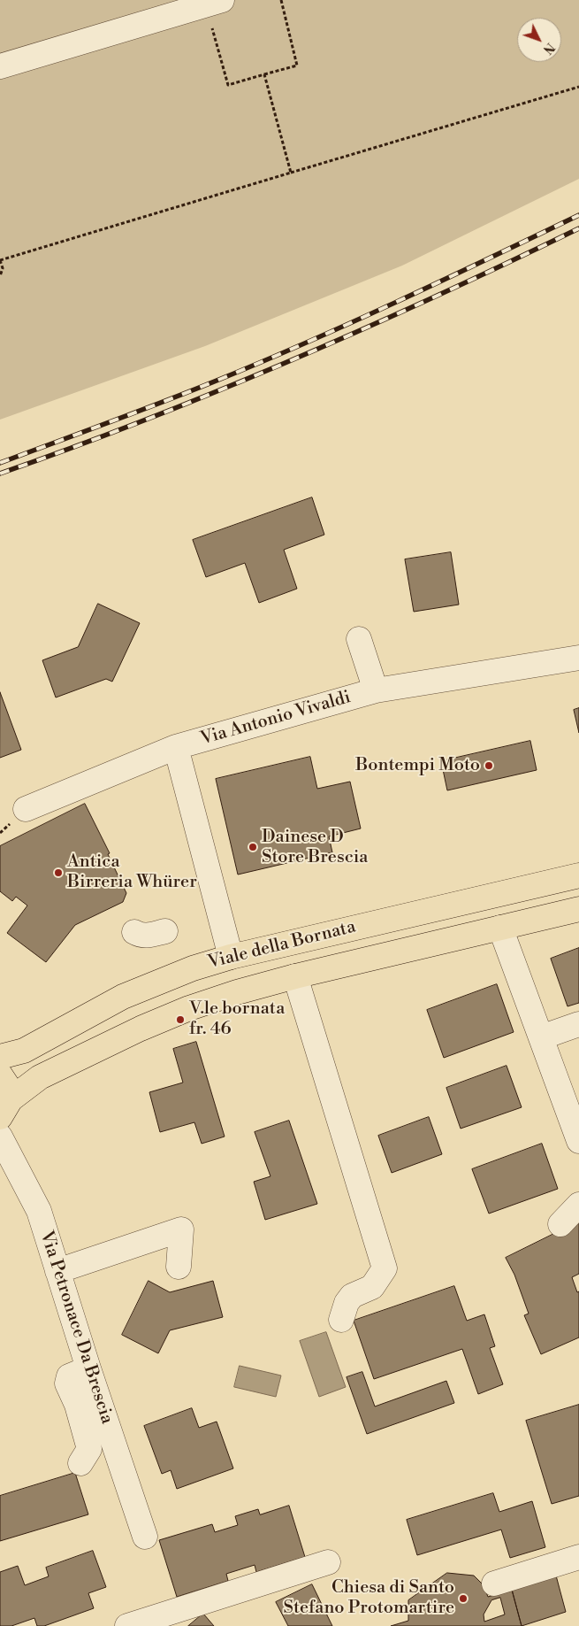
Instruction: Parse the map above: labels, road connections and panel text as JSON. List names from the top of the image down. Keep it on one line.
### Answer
{"streets":{"main road":["Viale della Bornata"],"street":["Via Antonio Vivaldi","Via Petronace Da Brescia"]},"crossings":[["Via Antonio Vivaldi","Viale della Bornata"],["Viale della Bornata","Via Petronace Da Brescia"]],"places":["Bontempi Moto","Dainese D Store Brescia","Antica Birreria Whürer","V.le bornata fr. 46","Chiesa di Santo Stefano Protomartire"],"north":"bottom right"}
